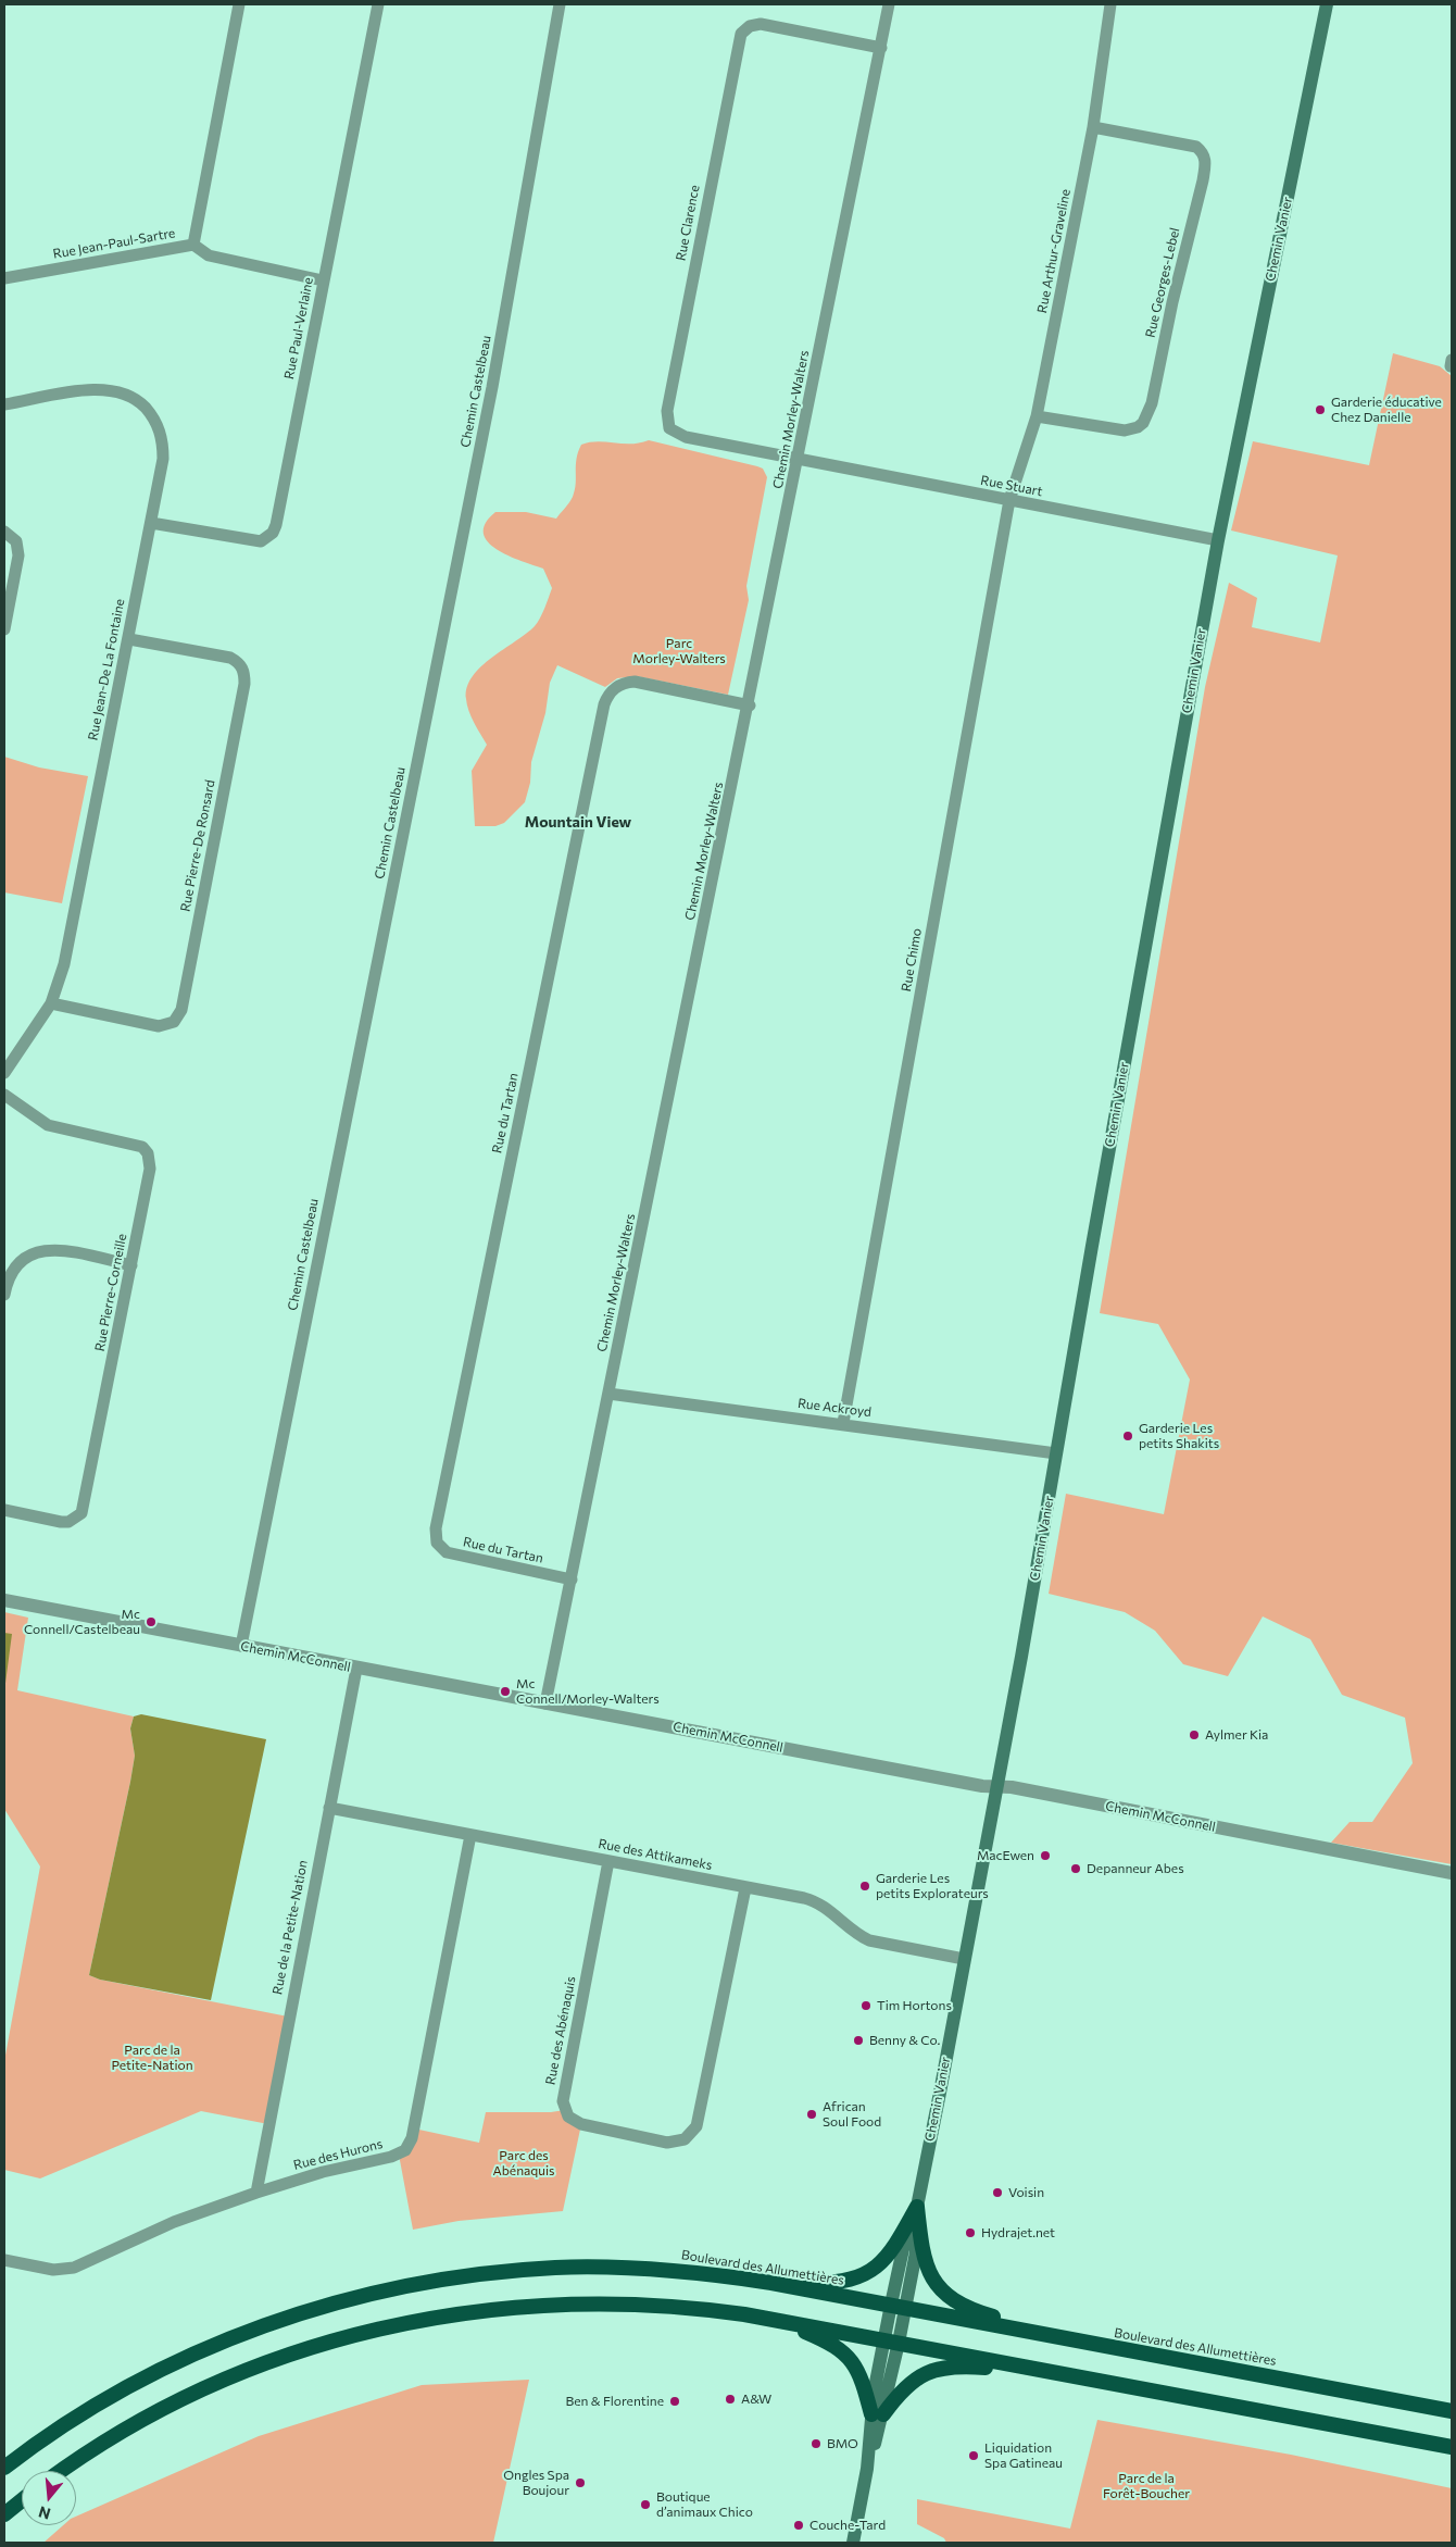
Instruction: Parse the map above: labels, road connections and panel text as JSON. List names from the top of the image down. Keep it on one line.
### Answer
{"streets":{"highway":["Boulevard des Allumettières"],"main road":["Chemin Vanier"],"street":["Rue Clarence","Rue Jean-Paul-Sartre","Rue Arthur-Graveline","Rue Georges-Lebel","Rue Paul-Verlaine","Chemin Castelbeau","Chemin Morley-Walters","Rue Stuart","Rue Jean-De La Fontaine","Rue Pierre-De Ronsard","Rue Chimo","Rue du Tartan","Rue Pierre-Corneille","Rue Ackroyd","Chemin McConnell","Rue des Attikameks","Rue de la Petite-Nation","Rue des Abénaquis","Rue des Hurons"]},"crossings":[["Rue Clarence","Chemin Morley-Walters"],["Rue Clarence","Rue Stuart"],["Chemin Vanier","Rue Stuart"],["Chemin Vanier","Rue Ackroyd"],["Chemin Vanier","Chemin McConnell"],["Chemin Vanier","Rue des Attikameks"],["Chemin Vanier","Boulevard des Allumettières"],["Rue Jean-Paul-Sartre","Rue Paul-Verlaine"],["Rue Arthur-Graveline","Rue Georges-Lebel"],["Rue Arthur-Graveline","Rue Stuart"],["Rue Arthur-Graveline","Rue Chimo"],["Rue Paul-Verlaine","Rue Jean-De La Fontaine"],["Chemin Castelbeau","Chemin McConnell"],["Chemin Morley-Walters","Rue Stuart"],["Chemin Morley-Walters","Rue du Tartan"],["Chemin Morley-Walters","Rue Ackroyd"],["Chemin Morley-Walters","Chemin McConnell"],["Rue Stuart","Rue Chimo"],["Rue Jean-De La Fontaine","Rue Pierre-De Ronsard"],["Rue Chimo","Rue Ackroyd"],["Chemin McConnell","Rue de la Petite-Nation"],["Rue des Attikameks","Rue de la Petite-Nation"],["Rue des Attikameks","Rue des Abénaquis"],["Rue des Attikameks","Rue des Hurons"],["Rue de la Petite-Nation","Rue des Hurons"]],"districts":["Mountain View"],"parks":["Parc Morley-Walters","Parc de la Petite-Nation","Parc des Abénaquis","Parc de la Forêt-Boucher"],"places":["Garderie éducative Chez Danielle","Garderie Les petits Shakits","Mc Connell/Castelbeau","Mc Connell/Morley-Walters","Aylmer Kia","MacEwen","Depanneur Abes","Garderie Les petits Explorateurs","Tim Hortons","Benny & Co.","African Soul Food","Voisin","Hydrajet.net","A&W","Ben & Florentine","BMO","Liquidation Spa Gatineau","Ongles Spa Boujour","Boutique d’animaux Chico","Couche-Tard"],"north":"bottom"}
